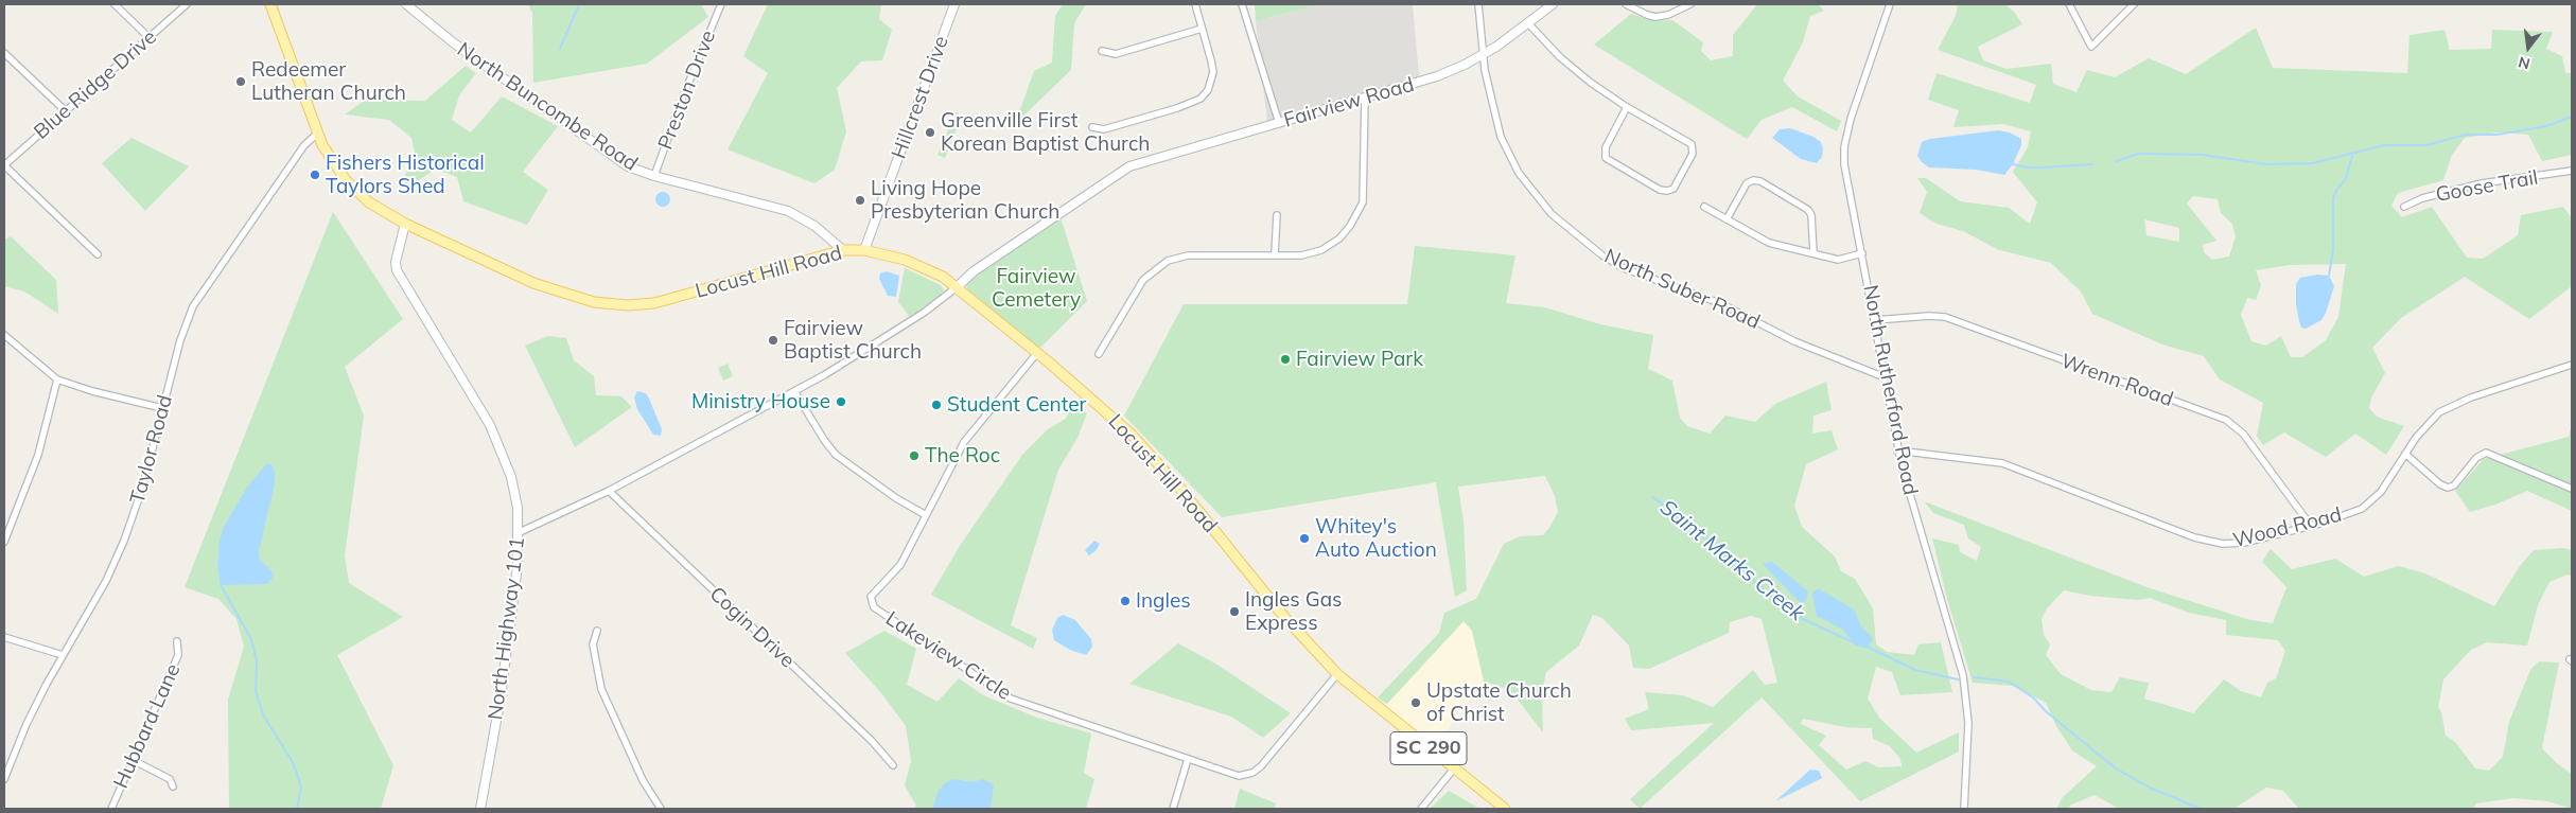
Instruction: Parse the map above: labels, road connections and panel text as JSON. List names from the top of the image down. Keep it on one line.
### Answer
{"streets":{"main road":["Locust Hill Road","SC 290"],"street":["Blue Ridge Drive","Preston Drive","Hillcrest Drive","Fairview Road","North Buncombe Road","Goose Trail","North Suber Road","Wrenn Road","North Rutherford Road","Taylor Road","Wood Road","Cogin Drive","North Highway 101","Lakeview Circle","Hubbard Lane"]},"crossings":[["Preston Drive","North Buncombe Road"],["Hillcrest Drive","Locust Hill Road"],["Fairview Road","Locust Hill Road"],["Fairview Road","North Suber Road"],["North Buncombe Road","Locust Hill Road"],["Locust Hill Road","Taylor Road"],["Locust Hill Road","North Highway 101"],["Locust Hill Road","Lakeview Circle"],["North Suber Road","North Rutherford Road"],["Wrenn Road","North Rutherford Road"],["Wrenn Road","Wood Road"],["North Rutherford Road","Wood Road"]],"water":["Saint Marks Creek"],"parks":["Fairview Cemetery"],"places":["Redeemer Lutheran Church","Greenville First Korean Baptist Church","Fishers Historical Taylors Shed","Living Hope Presbyterian Church","Fairview Baptist Church","Fairview Park","Ministry House","Student Center","The Roc","Whitey's Auto Auction","Ingles","Ingles Gas Express","Upstate Church of Christ"],"north":"bottom"}
